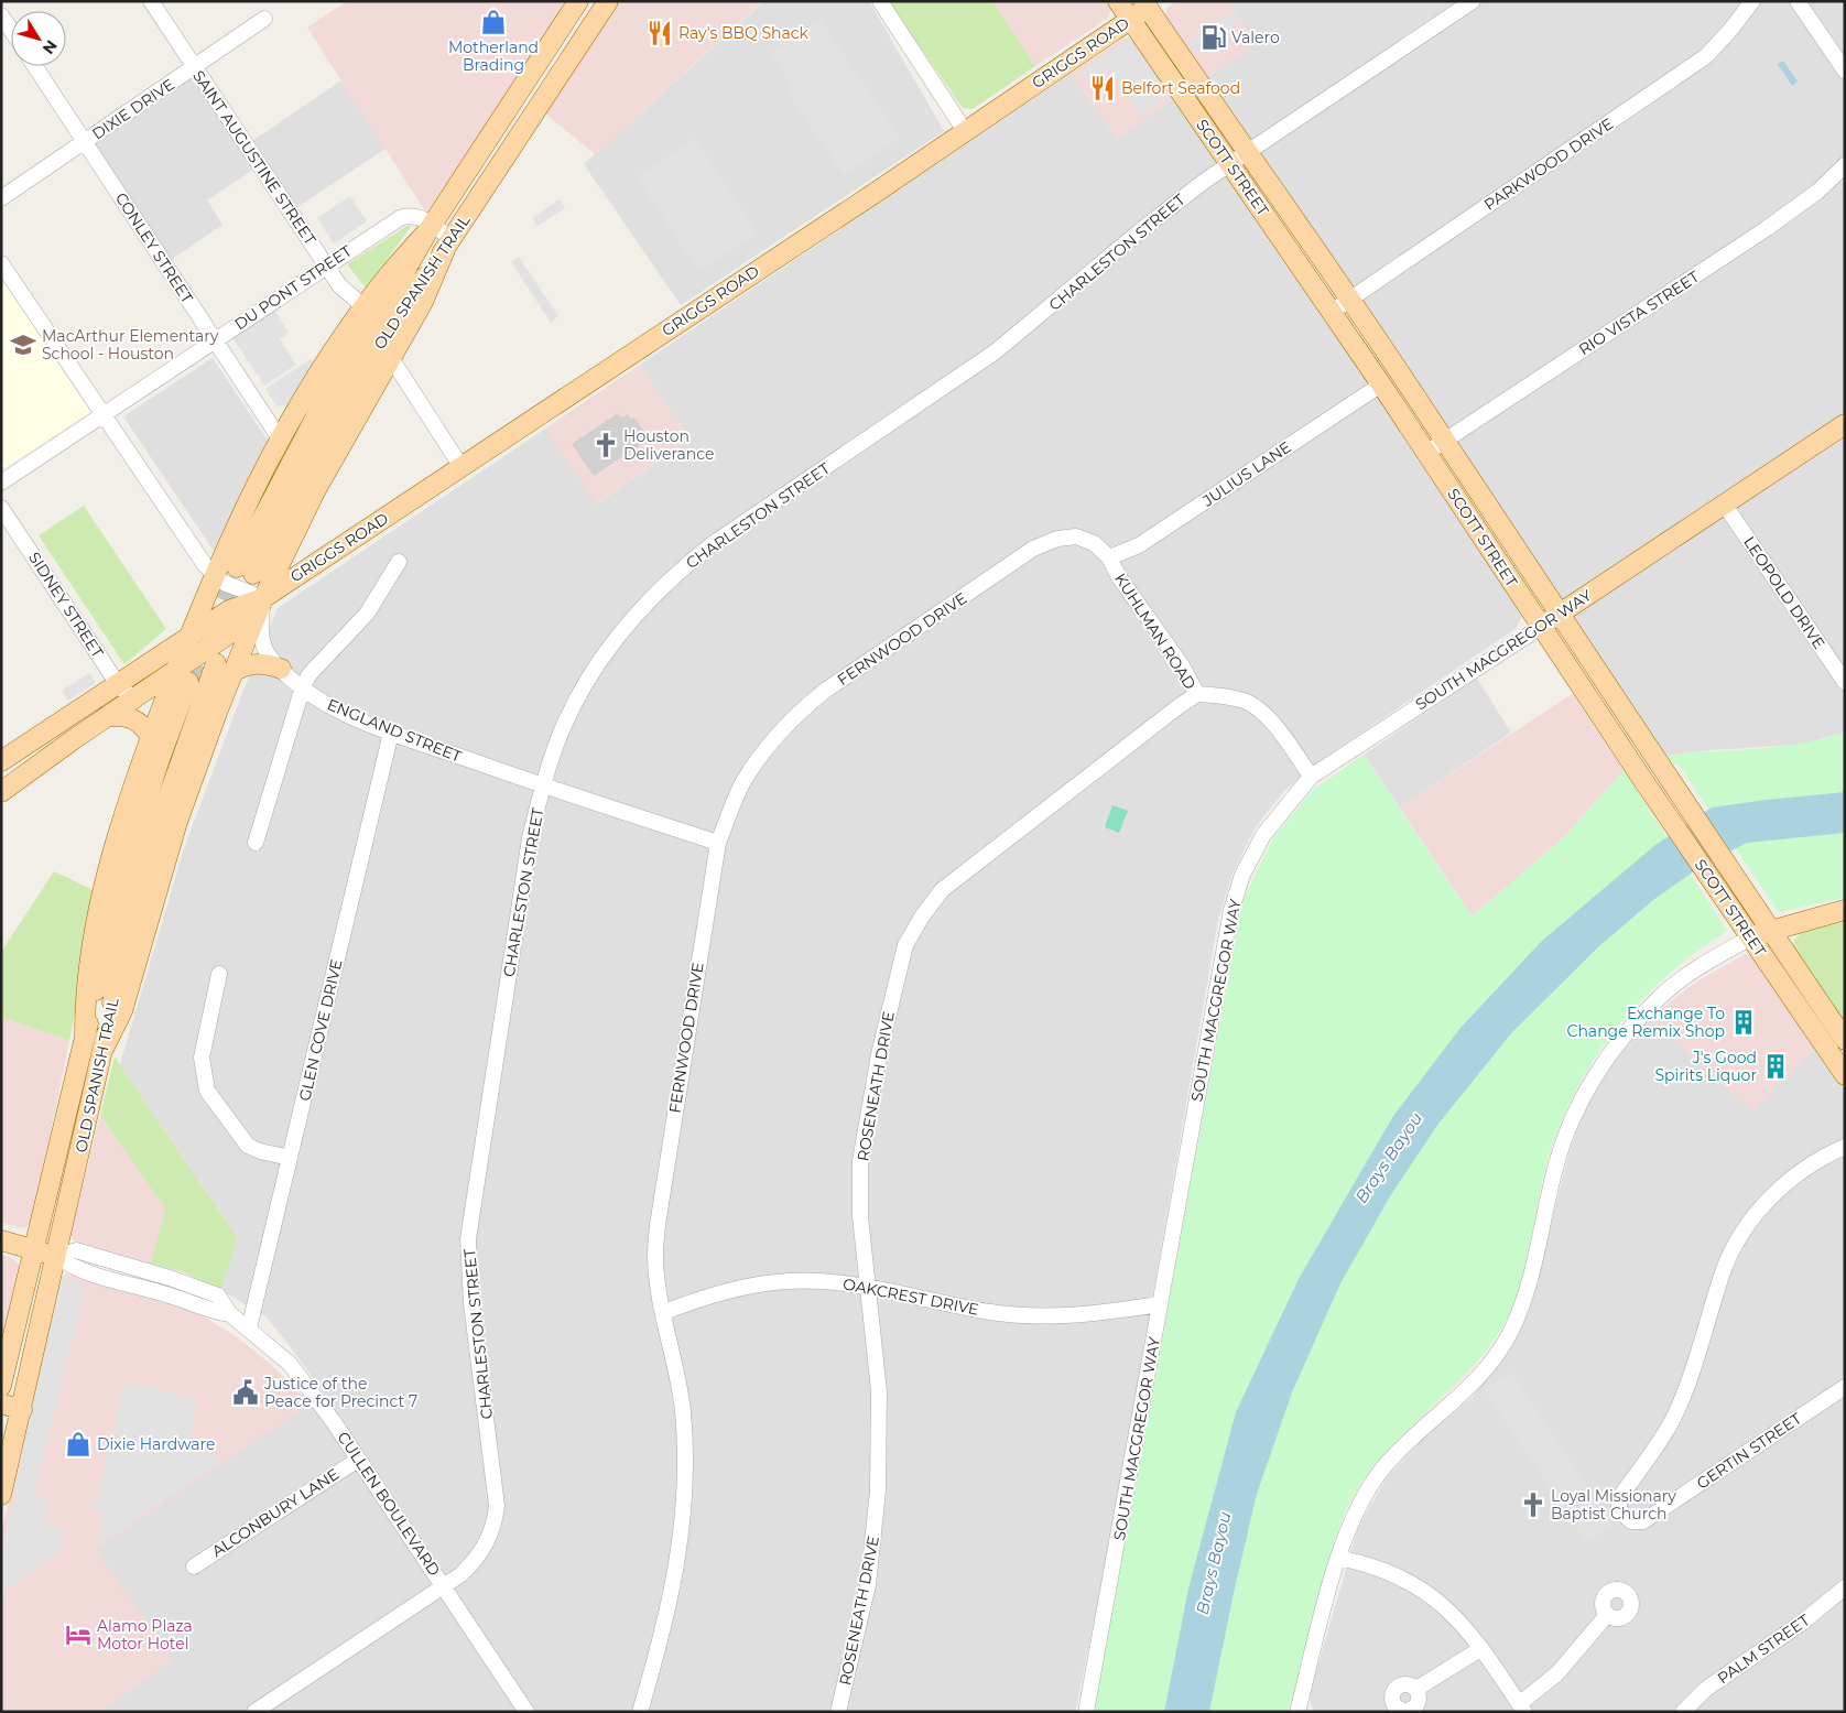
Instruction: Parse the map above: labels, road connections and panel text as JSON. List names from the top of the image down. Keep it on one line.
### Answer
{"streets":{"main road":["GRIGGS ROAD","SCOTT STREET","OLD SPANISH TRAIL","SOUTH MACGREGOR WAY","CULLEN BOULEVARD"],"street":["DIXIE DRIVE","SAINT AUGUSTINE STREET","PARKWOOD DRIVE","CONLEY STREET","CHARLESTON STREET","DU PONT STREET","RIO VISTA STREET","JULIUS LANE","LEOPOLD DRIVE","SIDNEY STREET","KUHLMAN ROAD","FERNWOOD DRIVE","ENGLAND STREET","GLEN COVE DRIVE","ROSENEATH DRIVE","OAKCREST DRIVE","GERTIN STREET","ALCONBURY LANE","PALM STREET"]},"crossings":[["GRIGGS ROAD","SCOTT STREET"],["GRIGGS ROAD","OLD SPANISH TRAIL"],["GRIGGS ROAD","SIDNEY STREET"],["GRIGGS ROAD","ENGLAND STREET"],["DIXIE DRIVE","SAINT AUGUSTINE STREET"],["DIXIE DRIVE","CONLEY STREET"],["SAINT AUGUSTINE STREET","DU PONT STREET"],["PARKWOOD DRIVE","SCOTT STREET"],["SCOTT STREET","CHARLESTON STREET"],["SCOTT STREET","RIO VISTA STREET"],["SCOTT STREET","JULIUS LANE"],["SCOTT STREET","SOUTH MACGREGOR WAY"],["CONLEY STREET","DU PONT STREET"],["CHARLESTON STREET","ENGLAND STREET"],["CHARLESTON STREET","CULLEN BOULEVARD"],["OLD SPANISH TRAIL","DU PONT STREET"],["OLD SPANISH TRAIL","ENGLAND STREET"],["OLD SPANISH TRAIL","CULLEN BOULEVARD"],["JULIUS LANE","KUHLMAN ROAD"],["LEOPOLD DRIVE","SOUTH MACGREGOR WAY"],["KUHLMAN ROAD","FERNWOOD DRIVE"],["KUHLMAN ROAD","SOUTH MACGREGOR WAY"],["KUHLMAN ROAD","ROSENEATH DRIVE"],["FERNWOOD DRIVE","ENGLAND STREET"],["FERNWOOD DRIVE","OAKCREST DRIVE"],["SOUTH MACGREGOR WAY","OAKCREST DRIVE"],["ENGLAND STREET","GLEN COVE DRIVE"],["GLEN COVE DRIVE","CULLEN BOULEVARD"],["ROSENEATH DRIVE","OAKCREST DRIVE"],["CULLEN BOULEVARD","ALCONBURY LANE"]],"water":["Brays Bayou"],"places":{"shop":["Motherland Brading","Dixie Hardware"],"restaurant":["Ray's BBQ Shack","Belfort Seafood"],"fuel station":["Valero"],"school or university":["MacArthur Elementary School - Houston"],"church":["Houston Deliverance","Loyal Missionary Baptist Church"],"building":["Exchange To Change Remix Shop","J's Good Spirits Liquor"],"public building":["Justice of the Peace for Precinct 7"],"hotel":["Alamo Plaza Motor Hotel"]},"north":"bottom right"}
